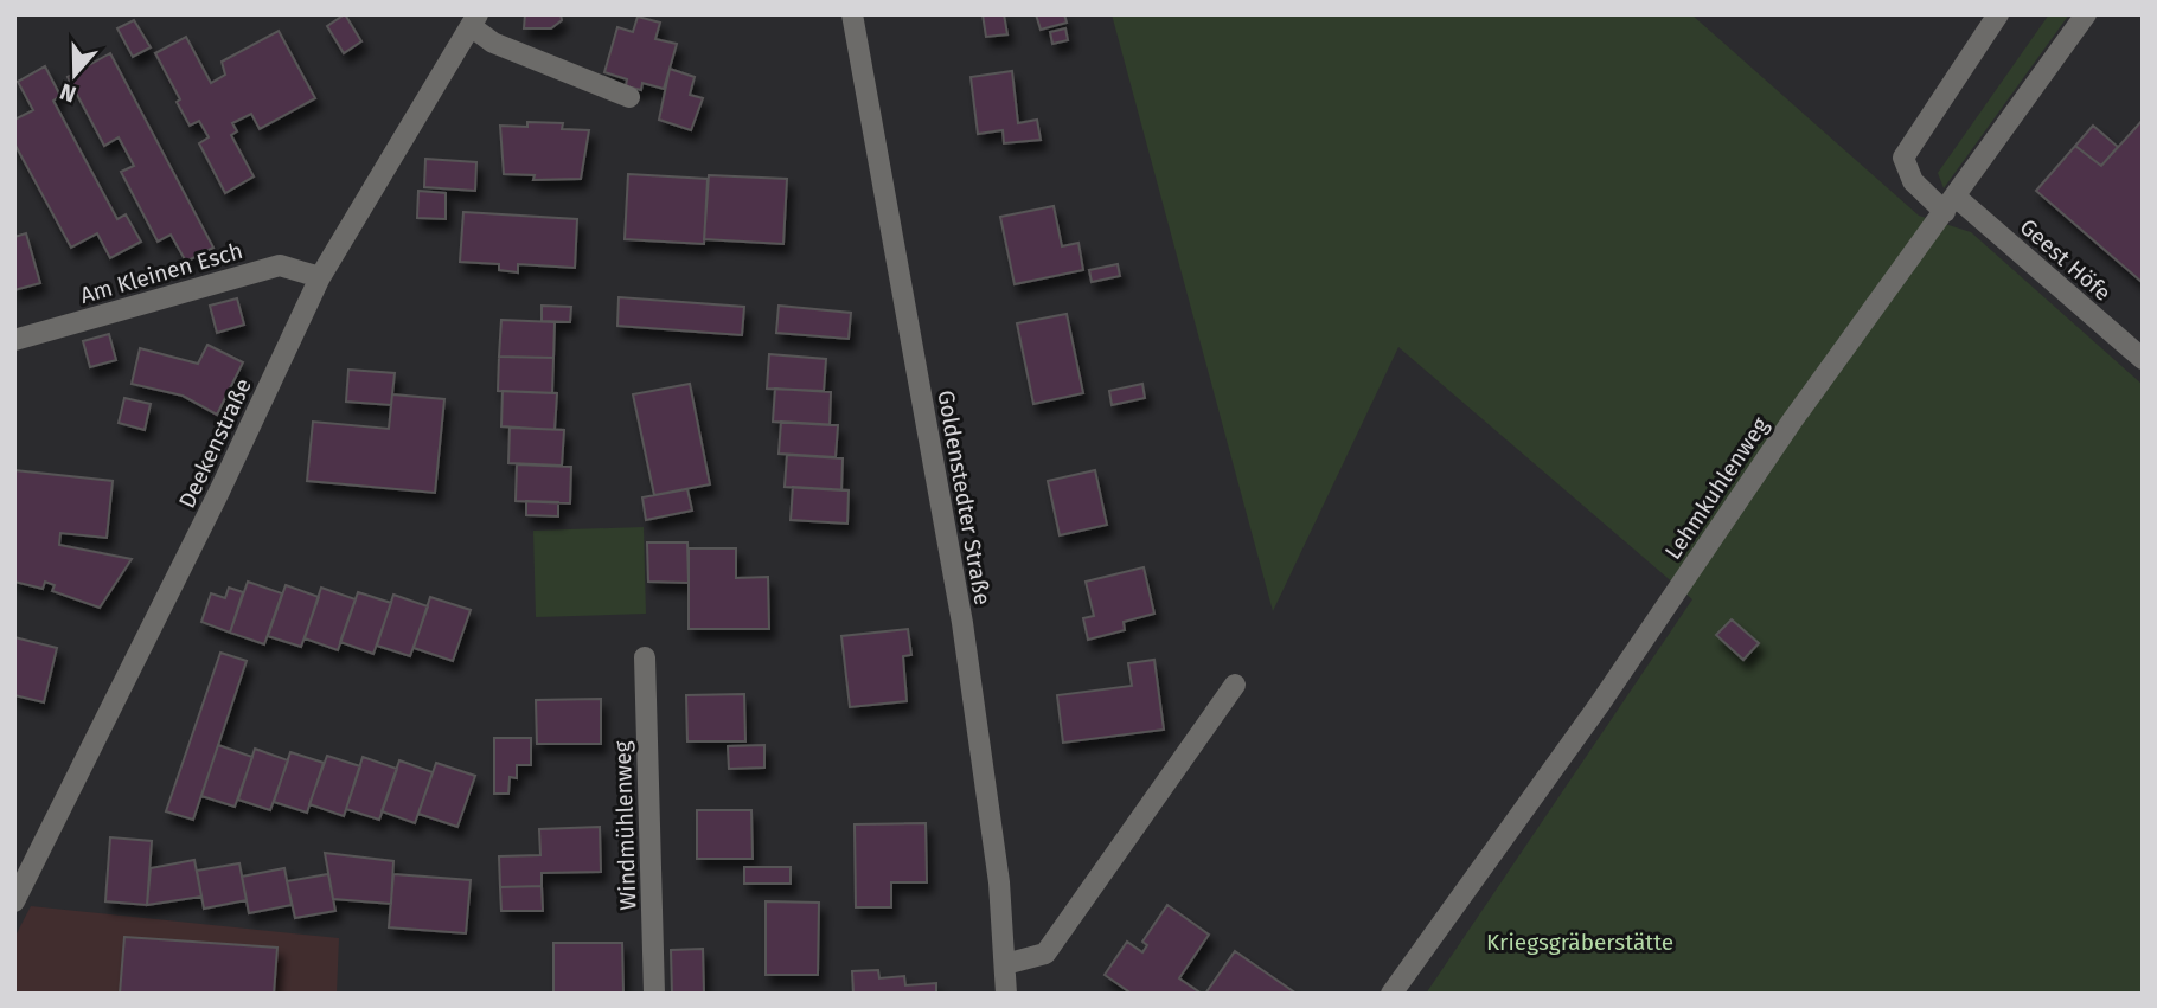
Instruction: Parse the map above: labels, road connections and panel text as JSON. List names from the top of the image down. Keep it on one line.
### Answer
{"streets":{"street":["Geest Höfe","Am Kleinen Esch","Deekenstraße","Lehmkuhlenweg","Goldenstedter Straße","Windmühlenweg"]},"crossings":[["Geest Höfe","Lehmkuhlenweg"],["Am Kleinen Esch","Deekenstraße"]],"parks":["Kriegsgräberstätte"],"north":"bottom"}
